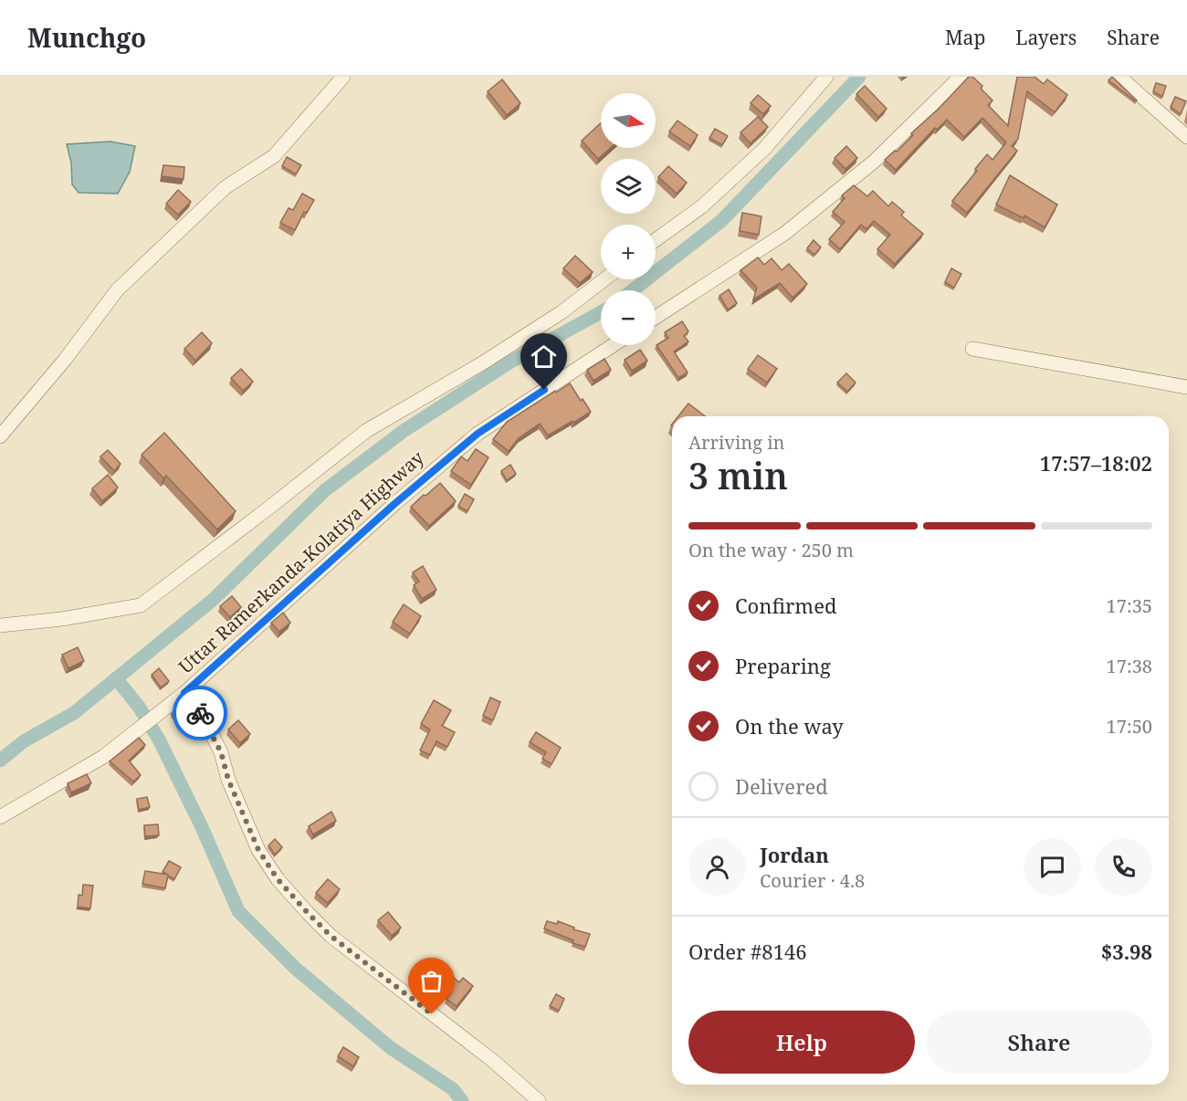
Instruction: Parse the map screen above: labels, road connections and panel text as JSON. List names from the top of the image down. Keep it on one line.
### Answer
{"streets":{"street":["Uttar Ramerkanda-Kolatiya Highway"]},"north":"right","page":{"header":"Munchgo","nav":["Map","Layers","Share"],"map_buttons":["+","−"],"heading":["3 min","Arriving in","17:57–18:02"],"panel":["Jordan","Courier · 4.8","Order #8146","$3.98"],"bar":"On the way · 250 m","list":[["Confirmed","17:35"],["Preparing","17:38"],["On the way","17:50"],"Delivered"],"buttons":["Help","Share"]}}
